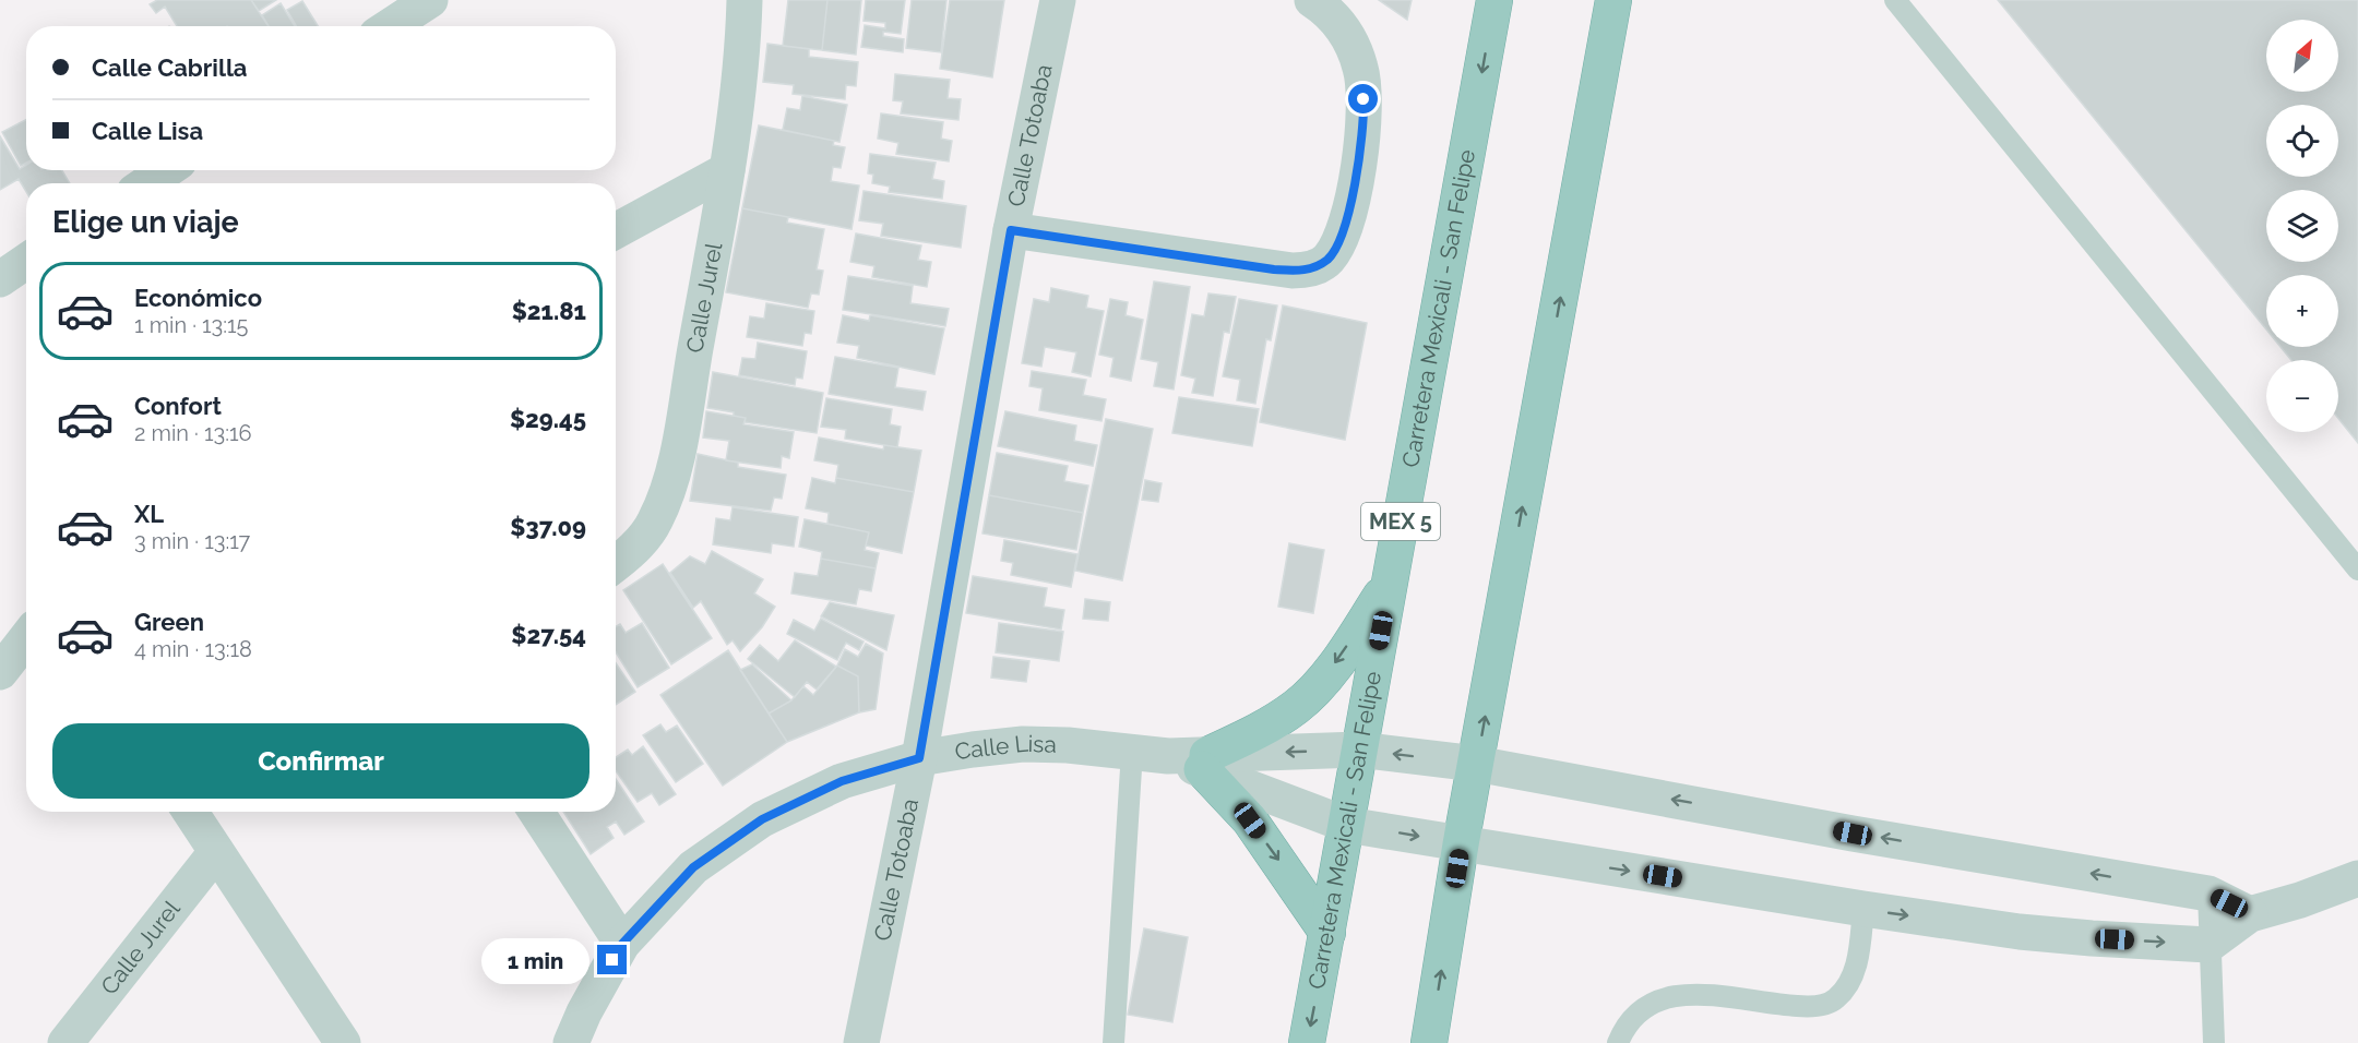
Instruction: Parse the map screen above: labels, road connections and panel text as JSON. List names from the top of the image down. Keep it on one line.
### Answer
{"streets":{"highway":["Carretera Mexicali - San Felipe","MEX 5"],"street":["Calle Totoaba","Calle Jurel","Calle Lisa"]},"crossings":[["Calle Totoaba","Calle Lisa"],["Carretera Mexicali - San Felipe","Calle Lisa"]],"north":"top right","page":{"map_buttons":["+","−"],"banner":["Calle Cabrilla","Calle Lisa"],"heading":"Elige un viaje","list":[{"name":"Económico","note":"1 min · 13:15","value":"$21.81"},{"name":"Confort","note":"2 min · 13:16","value":"$29.45"},{"name":"XL","note":"3 min · 13:17","value":"$37.09"},{"name":"Green","note":"4 min · 13:18","value":"$27.54"}],"buttons":"Confirmar","bubble":"1 min"}}
